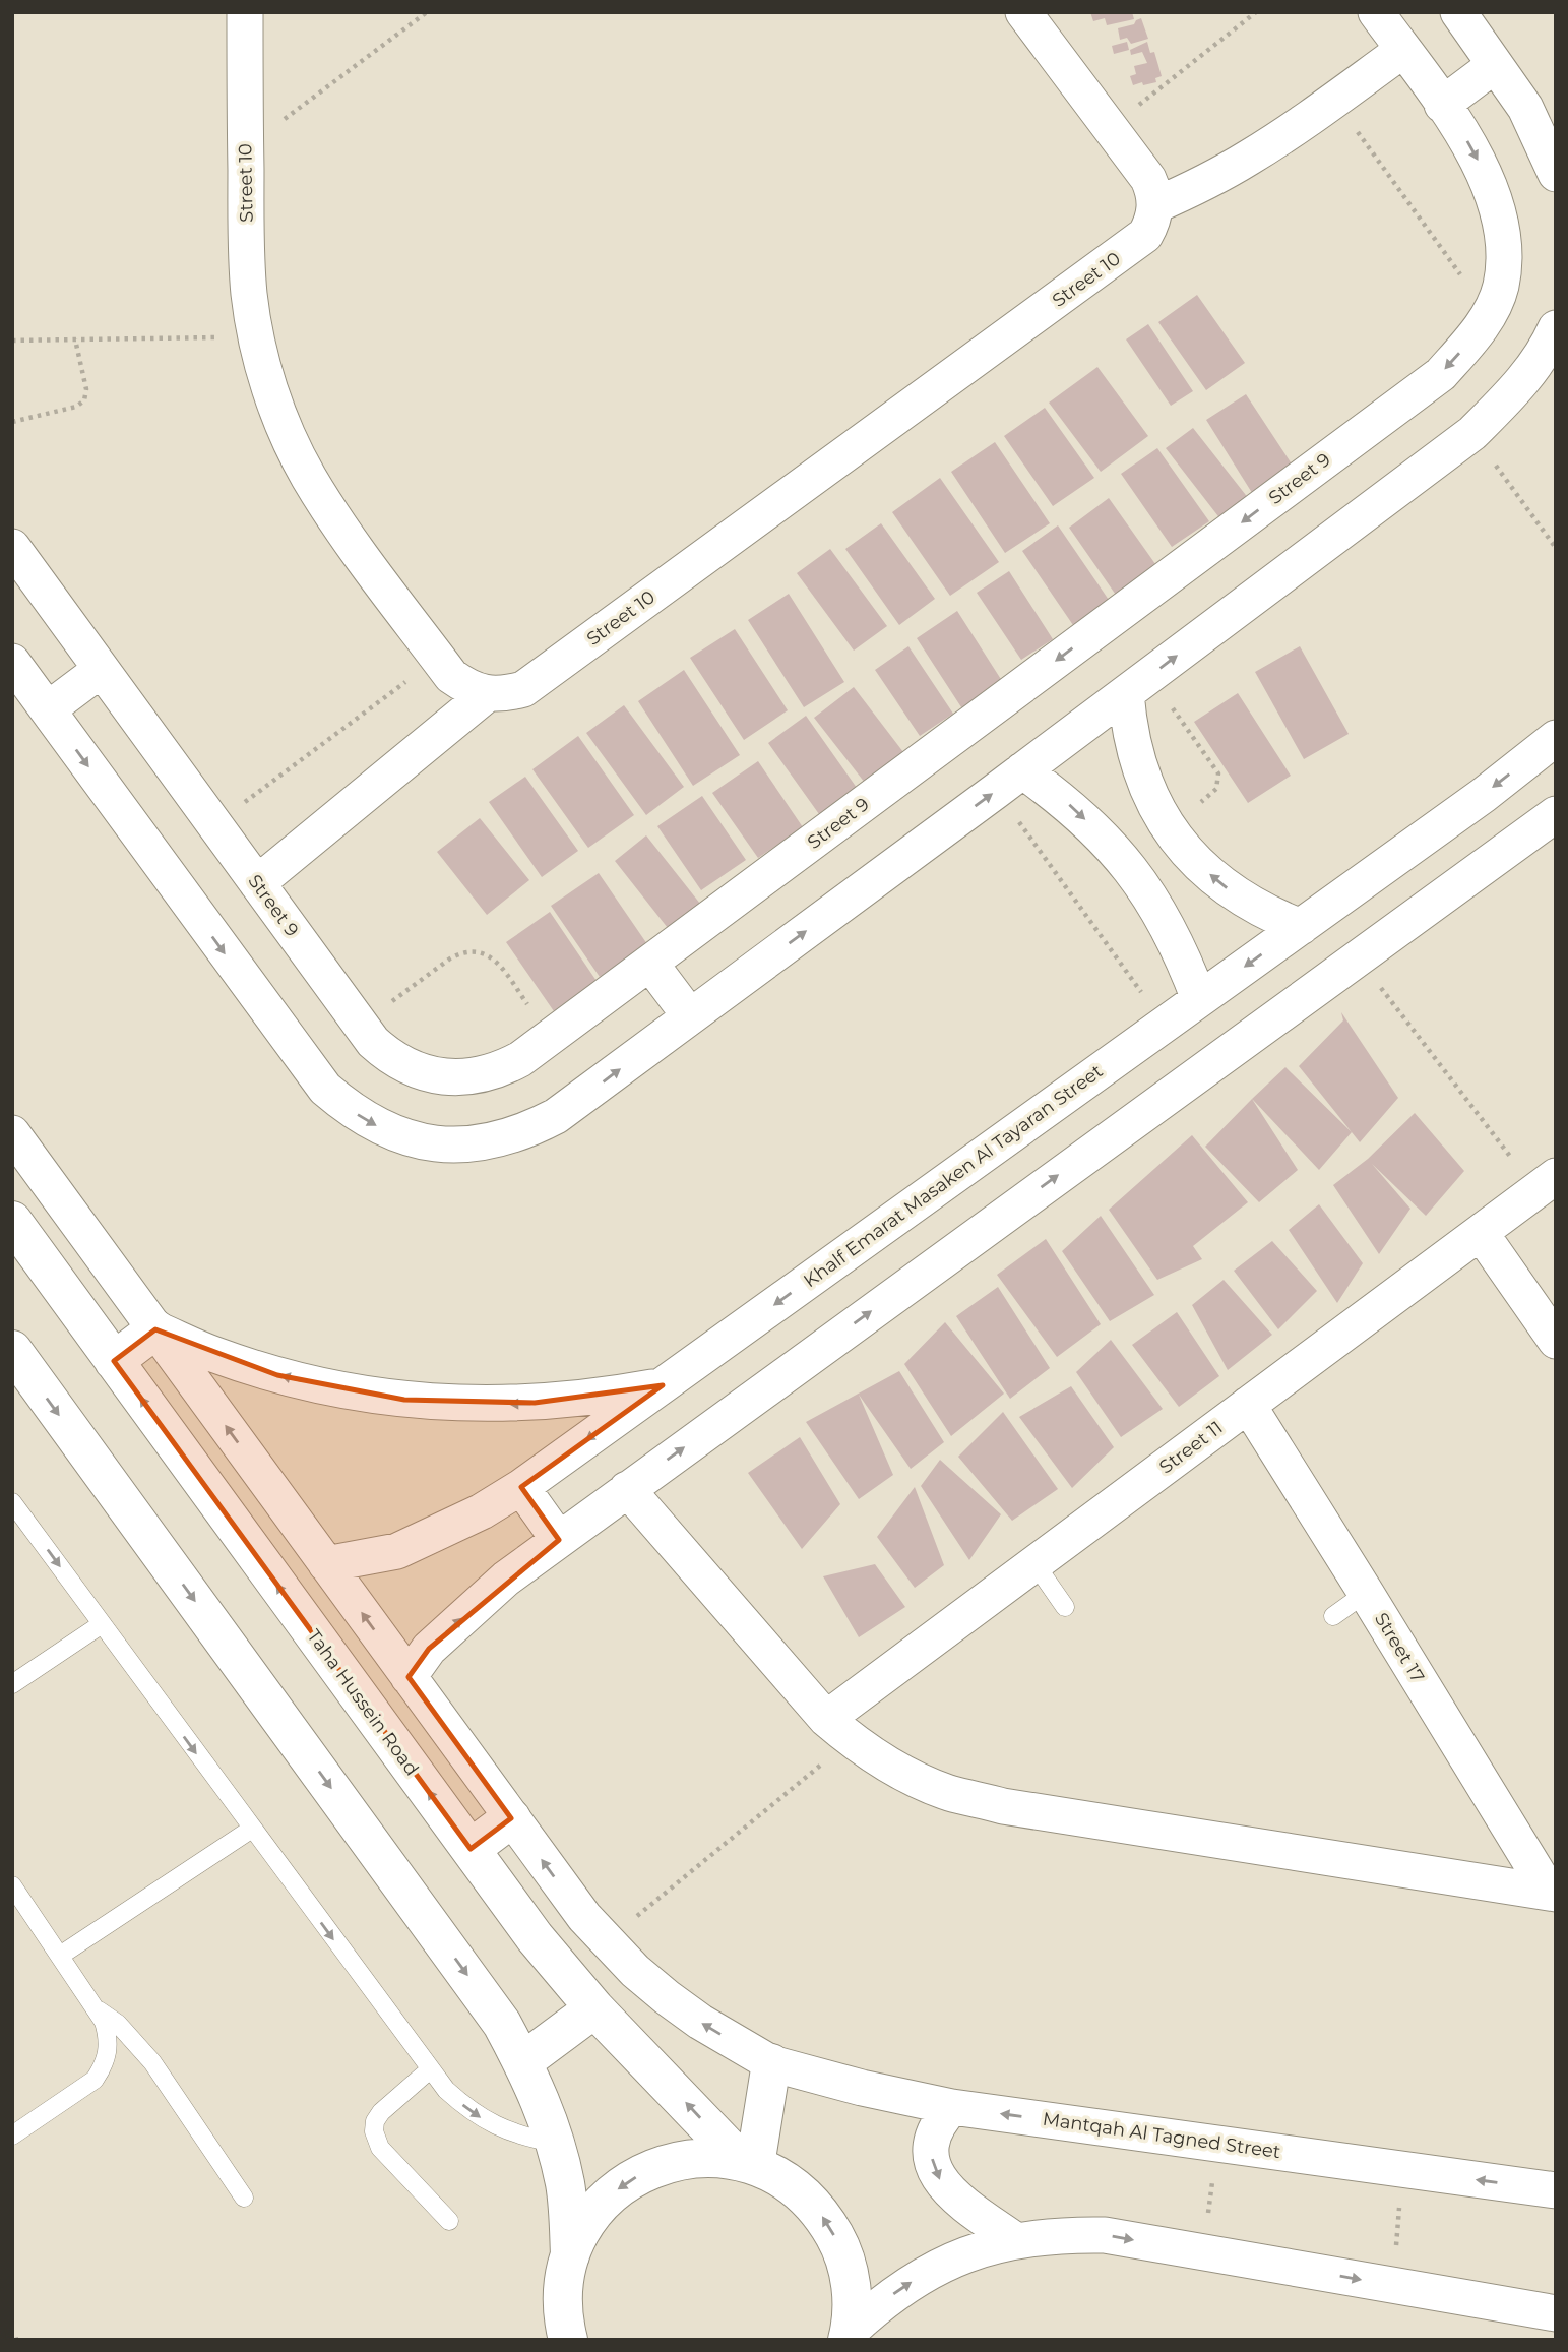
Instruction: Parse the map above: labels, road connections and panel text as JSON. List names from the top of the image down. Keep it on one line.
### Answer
{"streets":{"main road":["Taha Hussein Road"],"street":["Street 10","Street 9","Khalf Emarat Masaken Al Tayaran Street","Street 11","Street 17","Mantqah Al Tagned Street"]},"crossings":[["Khalf Emarat Masaken Al Tayaran Street","Mantqah Al Tagned Street"],["Street 11","Street 17"]]}
